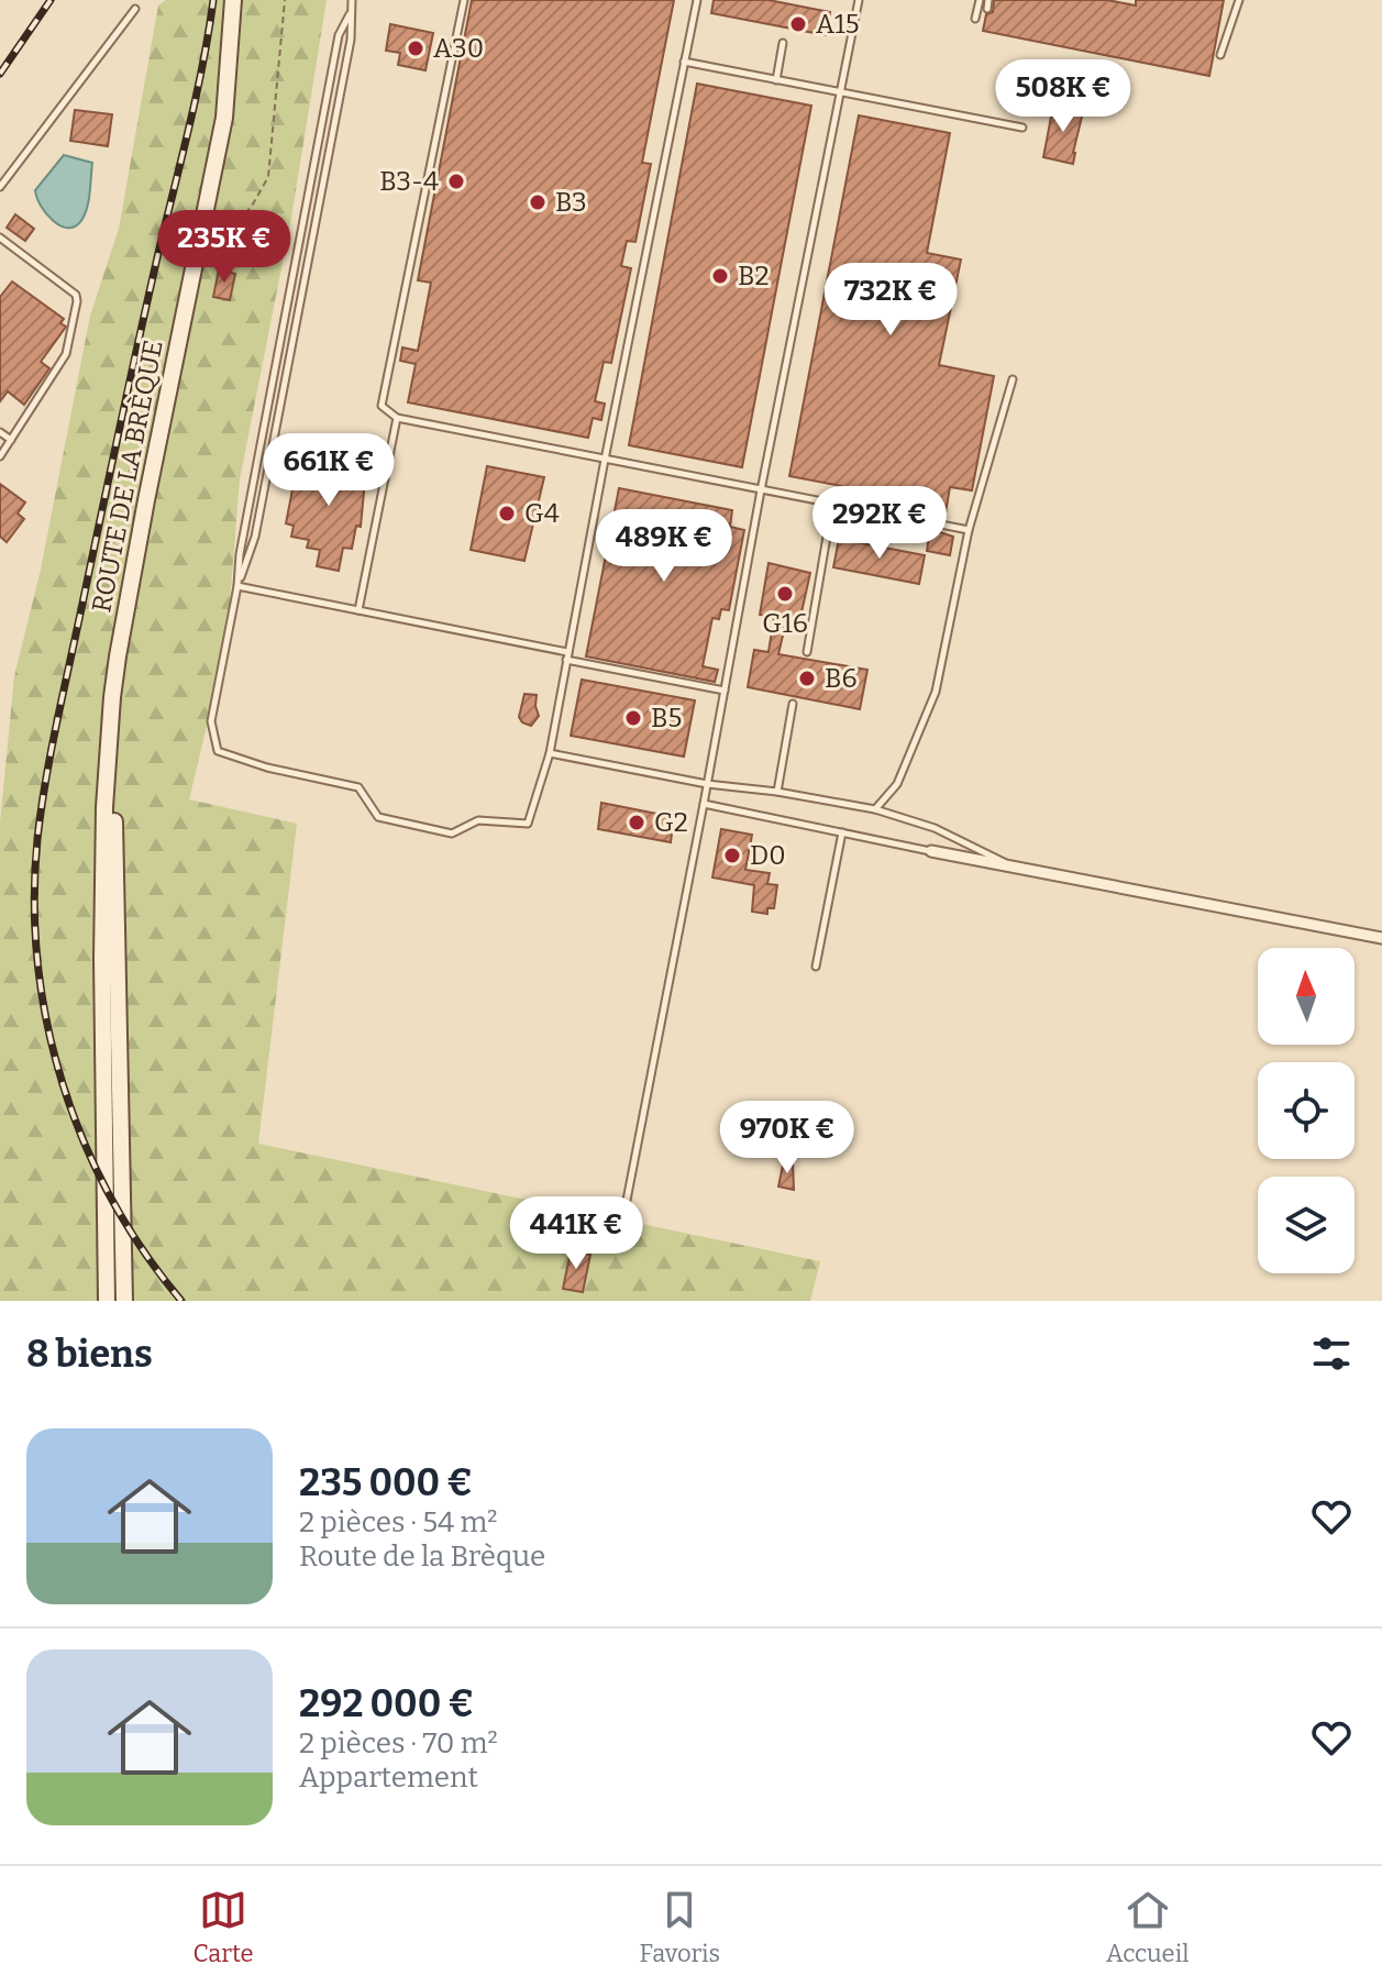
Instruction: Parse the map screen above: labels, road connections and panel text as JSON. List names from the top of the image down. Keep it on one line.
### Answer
{"streets":{"main road":["ROUTE DE LA BRÈQUE"]},"places":["A15","A30","B3-4","B3","B2","G4","G16","B6","B5","G2","D0"],"north":"top","page":{"price":["508K €","235K €","732K €","661K €","292K €","489K €","970K €","441K €"],"heading":"8 biens","list":[{"name":"235 000 €","note":"2 pièces · 54 m² · Route de la Brèque"},{"name":"292 000 €","note":"2 pièces · 70 m² · Appartement"}],"tabs":["Carte","Favoris","Accueil"]}}
